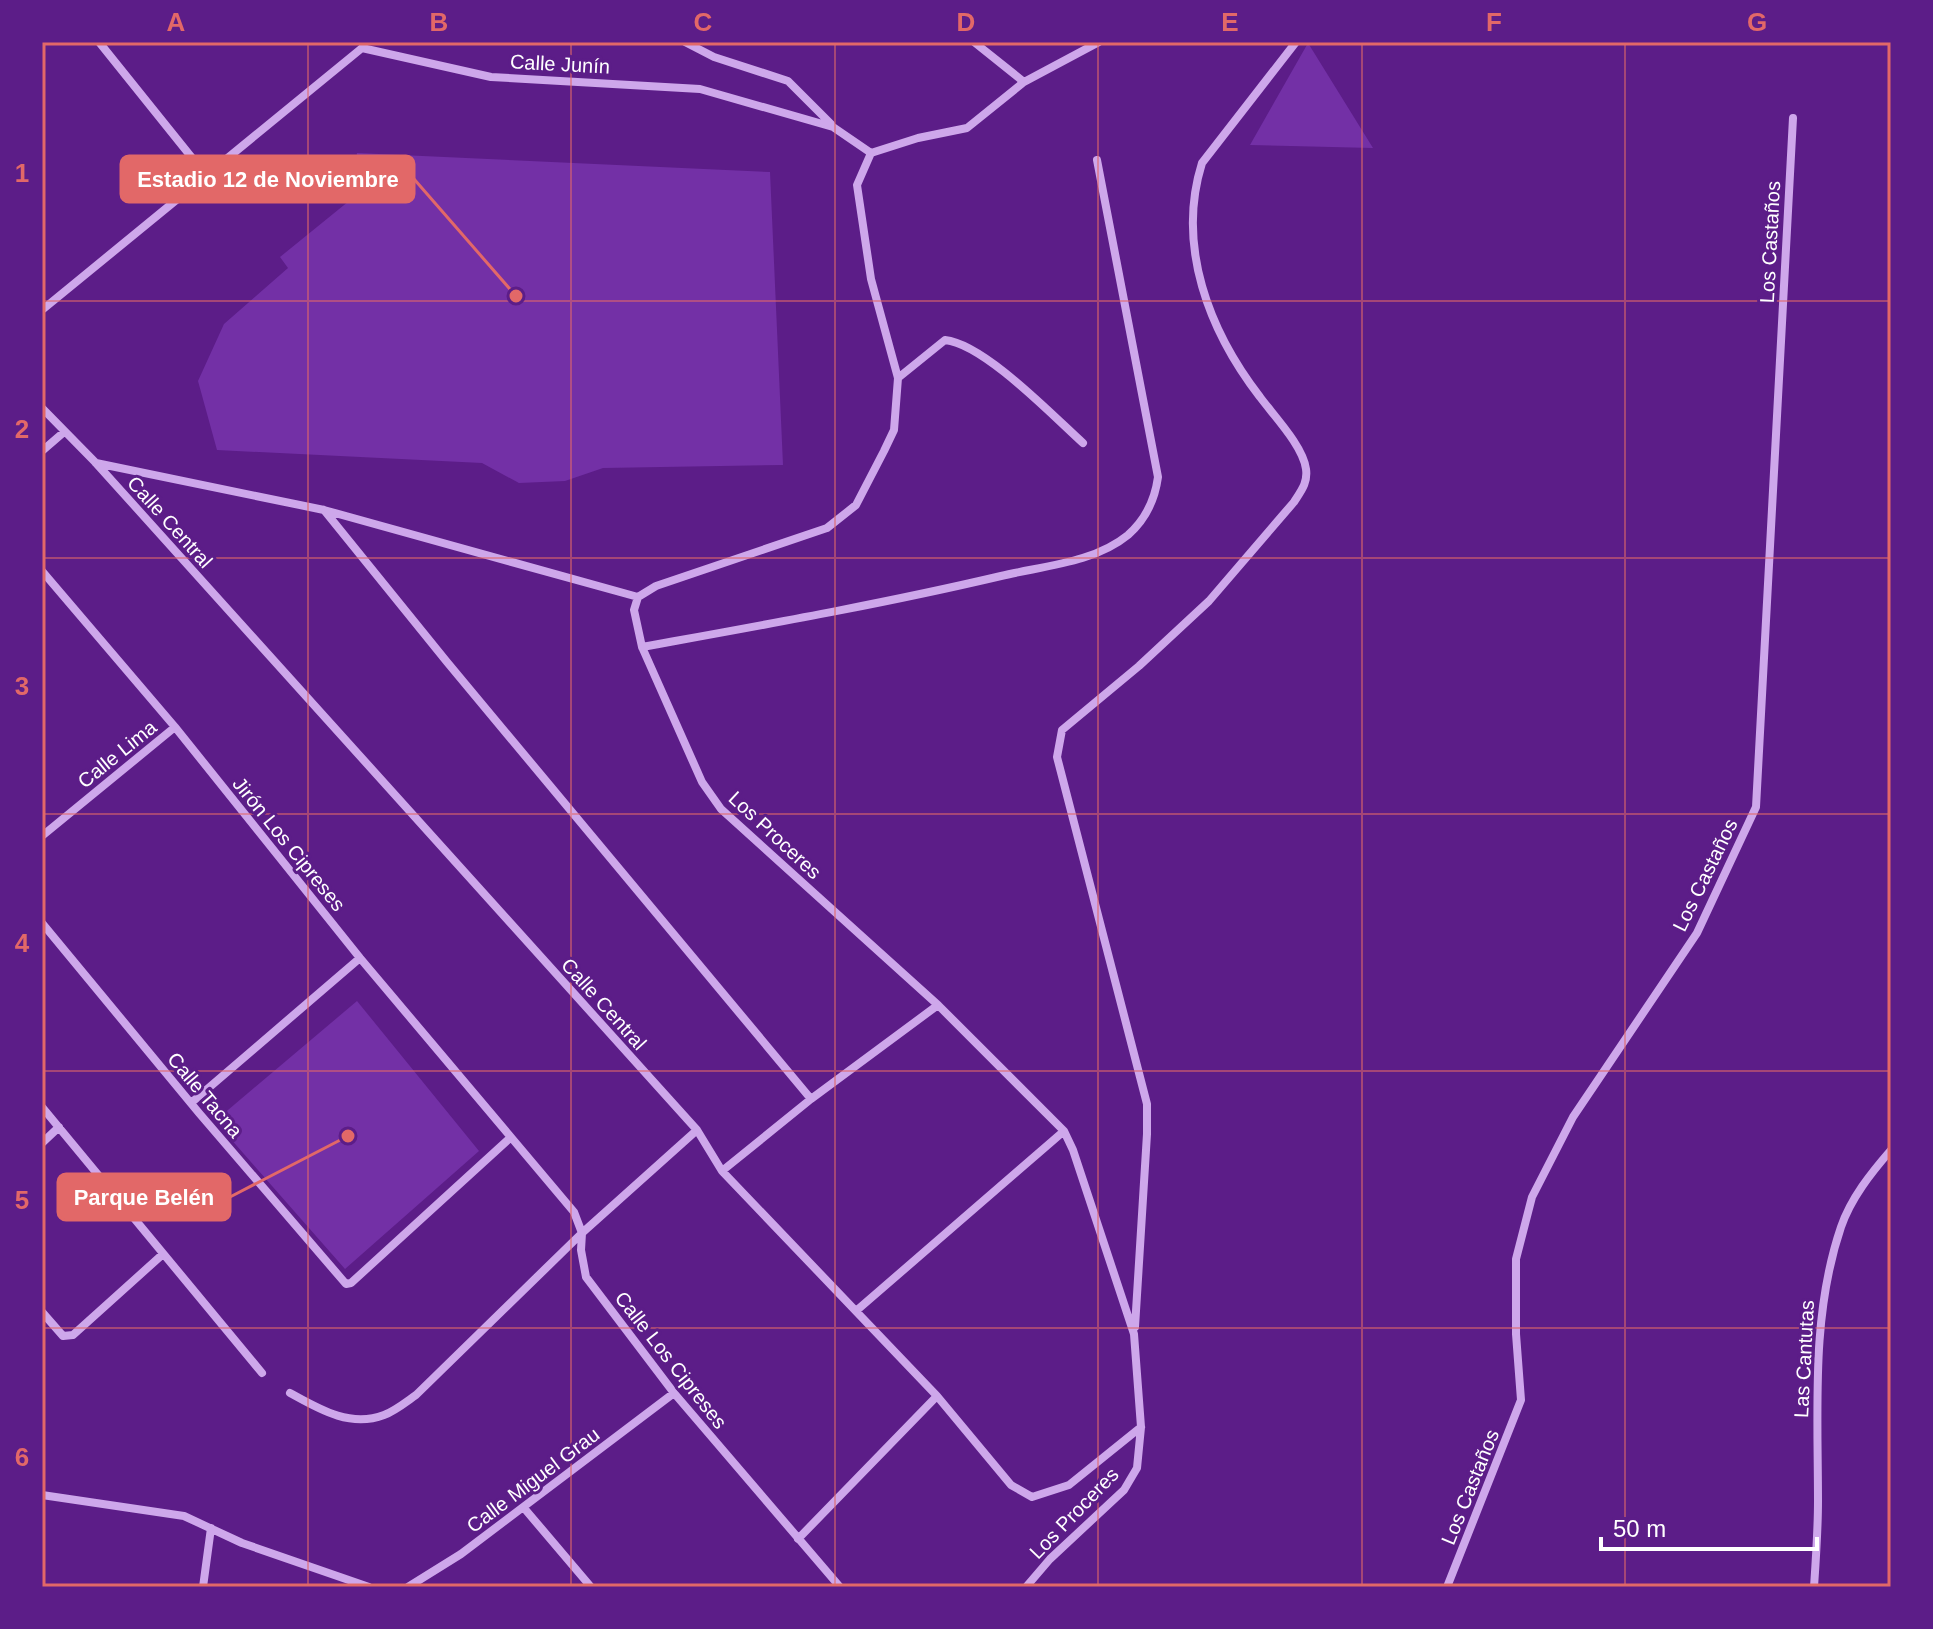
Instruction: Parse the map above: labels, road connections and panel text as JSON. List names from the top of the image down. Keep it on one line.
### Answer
{"streets":{"street":["Calle Junín","Los Castaños","Calle Central","Calle Lima","Los Proceres","Jirón Los Cipreses","Calle Tacna","Las Cantutas","Calle Los Cipreses","Calle Miguel Grau"]},"crossings":[["Calle Central","Los Proceres"],["Calle Lima","Jirón Los Cipreses"],["Jirón Los Cipreses","Calle Tacna"],["Jirón Los Cipreses","Calle Los Cipreses"],["Calle Tacna","Calle Los Cipreses"],["Calle Los Cipreses","Calle Miguel Grau"]],"places":["Estadio 12 de Noviembre","Parque Belén"],"scale_bar":"50 m","grid":{"columns":["A","B","C","D","E","F","G"],"rows":["1","2","3","4","5","6"]}}
